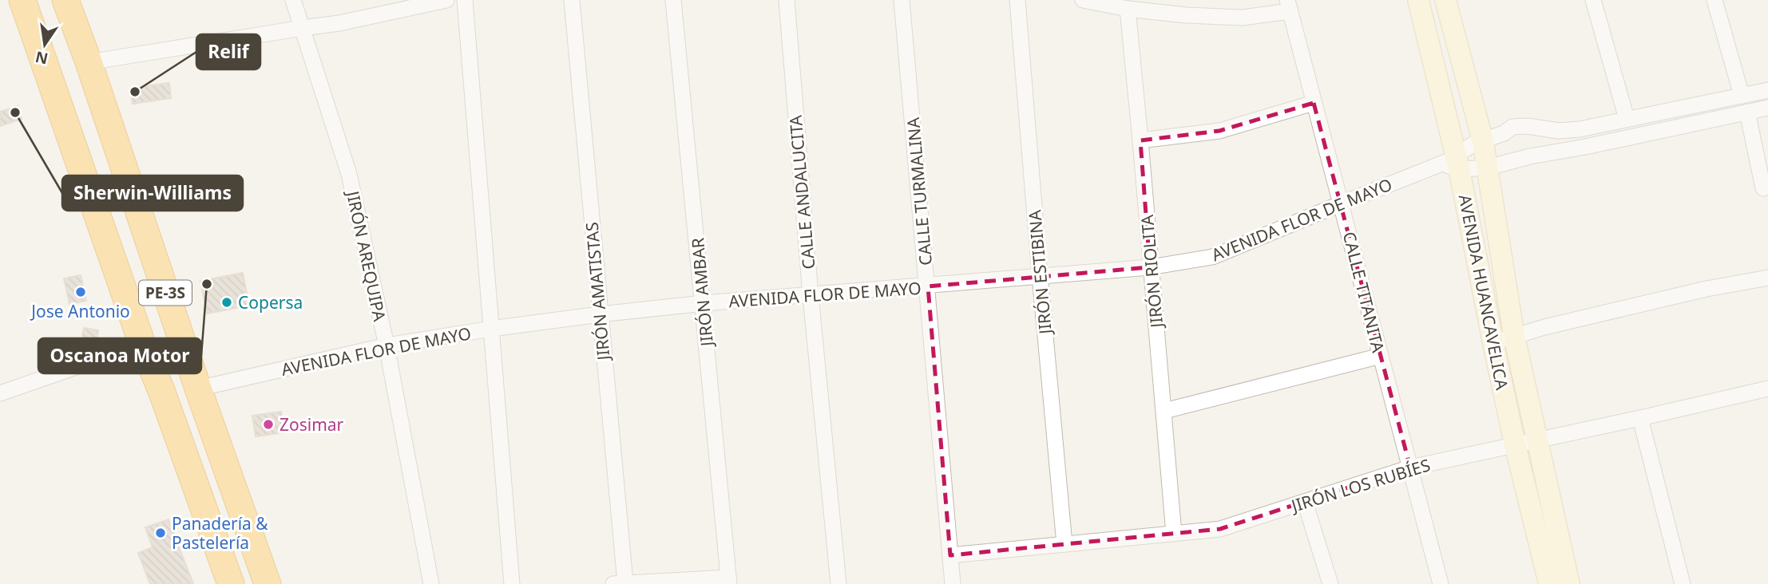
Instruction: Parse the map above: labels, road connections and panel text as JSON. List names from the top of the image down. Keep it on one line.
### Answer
{"streets":{"highway":["PE-3S"],"main road":["AVENIDA HUANCAVELICA"],"street":["CALLE TURMALINA","CALLE ANDALUCITA","AVENIDA FLOR DE MAYO","JIRÓN AREQUIPA","JIRÓN RIOLITA","JIRÓN ESTIBINA","JIRÓN AMATISTAS","JIRÓN AMBAR","CALLE TITANITA","JIRÓN LOS RUBÍES"]},"crossings":[["CALLE TURMALINA","AVENIDA FLOR DE MAYO"],["CALLE TURMALINA","JIRÓN LOS RUBÍES"],["CALLE ANDALUCITA","AVENIDA FLOR DE MAYO"],["AVENIDA FLOR DE MAYO","JIRÓN AREQUIPA"],["AVENIDA FLOR DE MAYO","JIRÓN RIOLITA"],["AVENIDA FLOR DE MAYO","JIRÓN ESTIBINA"],["AVENIDA FLOR DE MAYO","JIRÓN AMATISTAS"],["AVENIDA FLOR DE MAYO","JIRÓN AMBAR"],["AVENIDA FLOR DE MAYO","CALLE TITANITA"],["AVENIDA FLOR DE MAYO","AVENIDA HUANCAVELICA"],["AVENIDA FLOR DE MAYO","PE-3S"],["JIRÓN RIOLITA","JIRÓN LOS RUBÍES"],["JIRÓN ESTIBINA","JIRÓN LOS RUBÍES"],["CALLE TITANITA","JIRÓN LOS RUBÍES"],["AVENIDA HUANCAVELICA","JIRÓN LOS RUBÍES"]],"places":["Relif","Sherwin-Williams","Oscanoa Motor","Jose Antonio","Copersa","Zosimar","Panadería & Pastelería"],"north":"bottom"}
